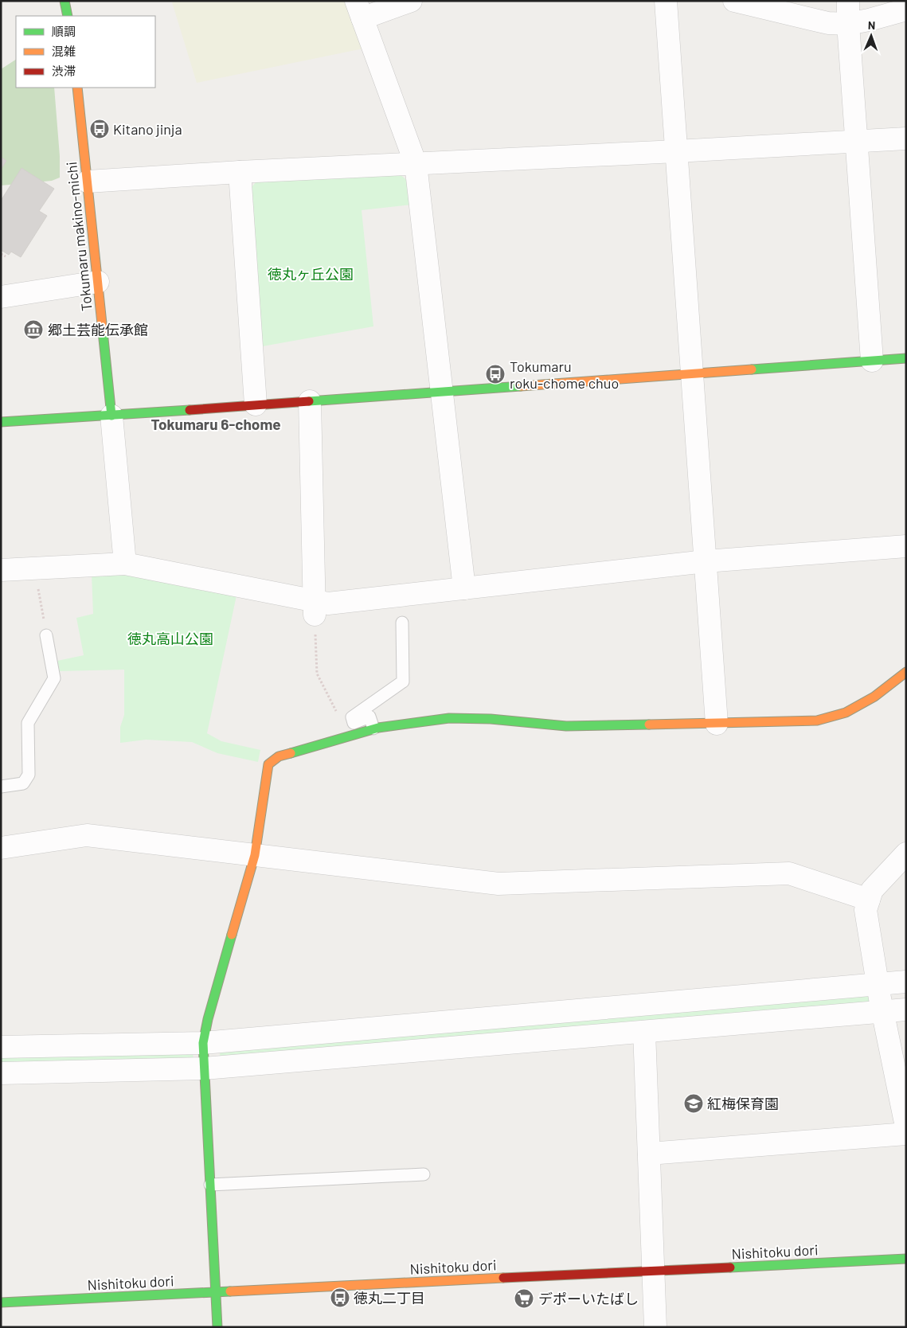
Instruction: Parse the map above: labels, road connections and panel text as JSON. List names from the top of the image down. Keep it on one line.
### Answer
{"streets":{"street":["Tokumaru makino-michi","Nishitoku dori"]},"districts":["Tokumaru 6-chome"],"parks":["徳丸ヶ丘公園","徳丸高山公園"],"places":{"bus stop":["Kitano jinja","Tokumaru roku-chome chuo","徳丸二丁目"],"museum":["郷土芸能伝承館"],"school or university":["紅梅保育園"],"supermarket":["デポーいたばし"]},"legend":["順調","混雑","渋滞"],"north":"top"}
